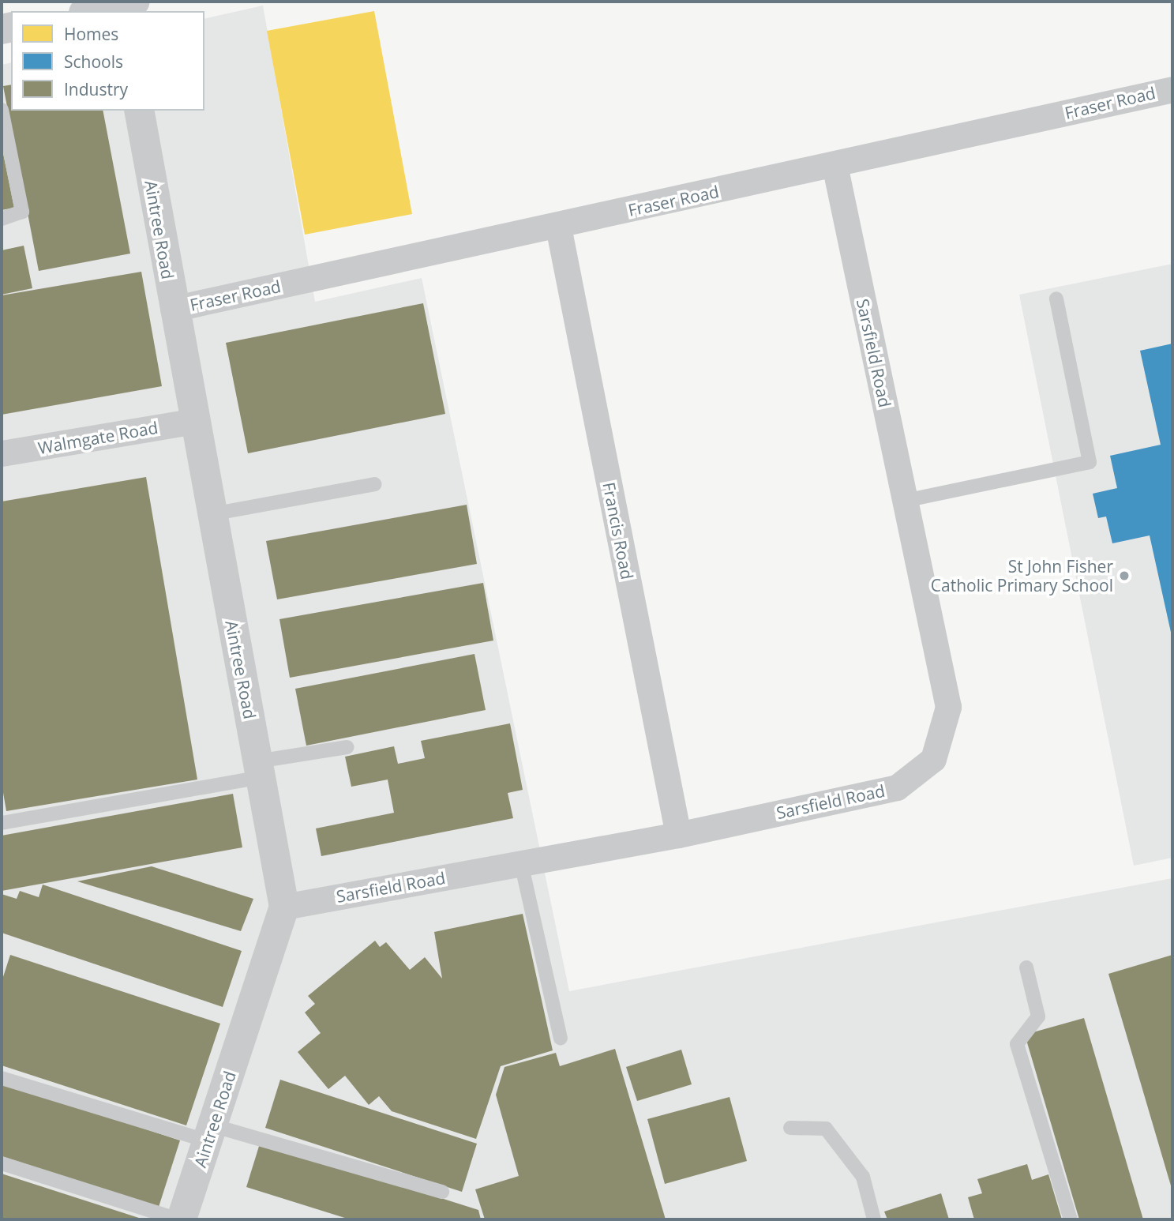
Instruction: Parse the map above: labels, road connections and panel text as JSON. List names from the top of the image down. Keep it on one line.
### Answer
{"streets":{"street":["Fraser Road","Aintree Road","Sarsfield Road","Walmgate Road","Francis Road"]},"crossings":[["Fraser Road","Aintree Road"],["Fraser Road","Sarsfield Road"],["Fraser Road","Francis Road"],["Aintree Road","Sarsfield Road"],["Aintree Road","Walmgate Road"],["Sarsfield Road","Francis Road"]],"places":["St John Fisher Catholic Primary School"],"legend":["Homes","Schools","Industry"]}
